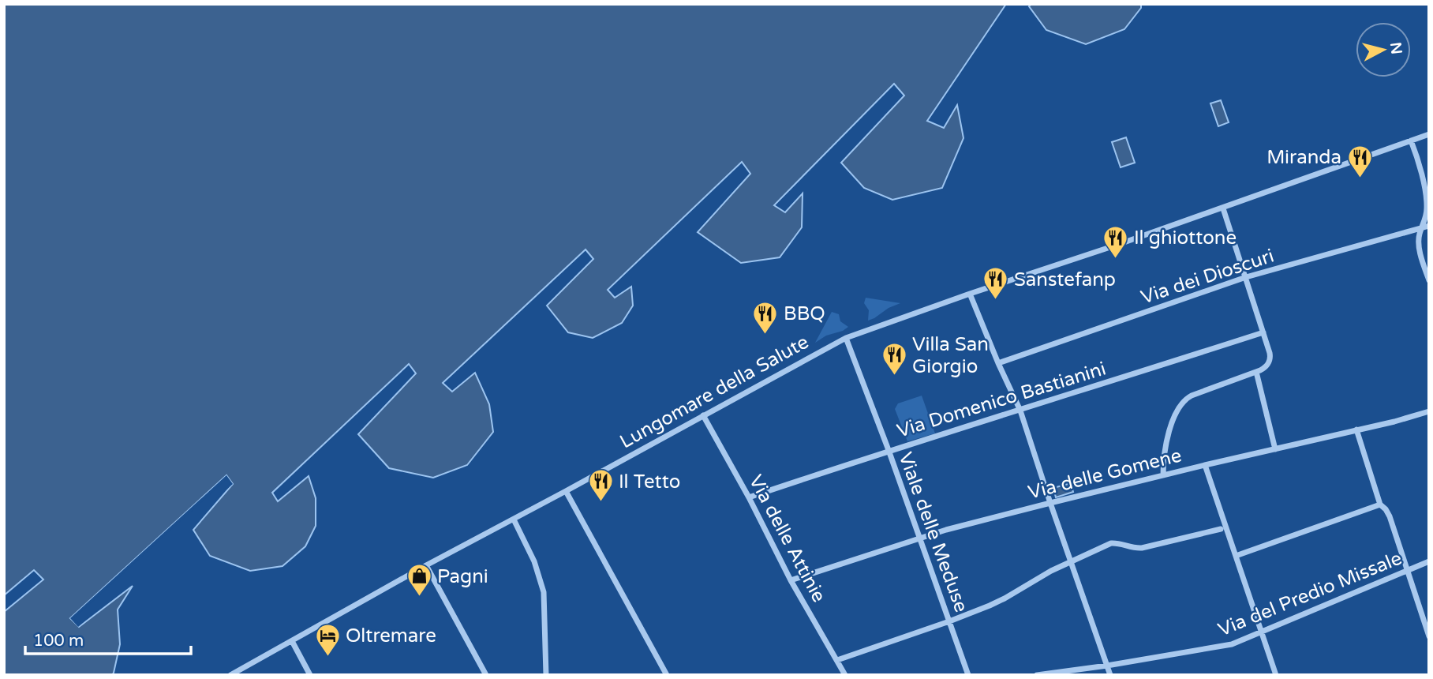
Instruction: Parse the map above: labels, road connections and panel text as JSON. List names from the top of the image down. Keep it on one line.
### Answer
{"streets":{"street":["Via dei Dioscuri","Lungomare della Salute","Via Domenico Bastianini","Via delle Gomene","Viale delle Meduse","Via delle Attinie","Via del Predio Missale"]},"crossings":[["Lungomare della Salute","Viale delle Meduse"],["Lungomare della Salute","Via delle Attinie"],["Via Domenico Bastianini","Viale delle Meduse"],["Via Domenico Bastianini","Via delle Attinie"],["Via delle Gomene","Viale delle Meduse"],["Via delle Gomene","Via delle Attinie"]],"places":{"restaurant":["Miranda","Il ghiottone","Sanstefanp","BBQ","Villa San Giorgio","Il Tetto"],"shop":["Pagni"],"hotel":["Oltremare"]},"scale_bar":"100 m","north":"right"}
